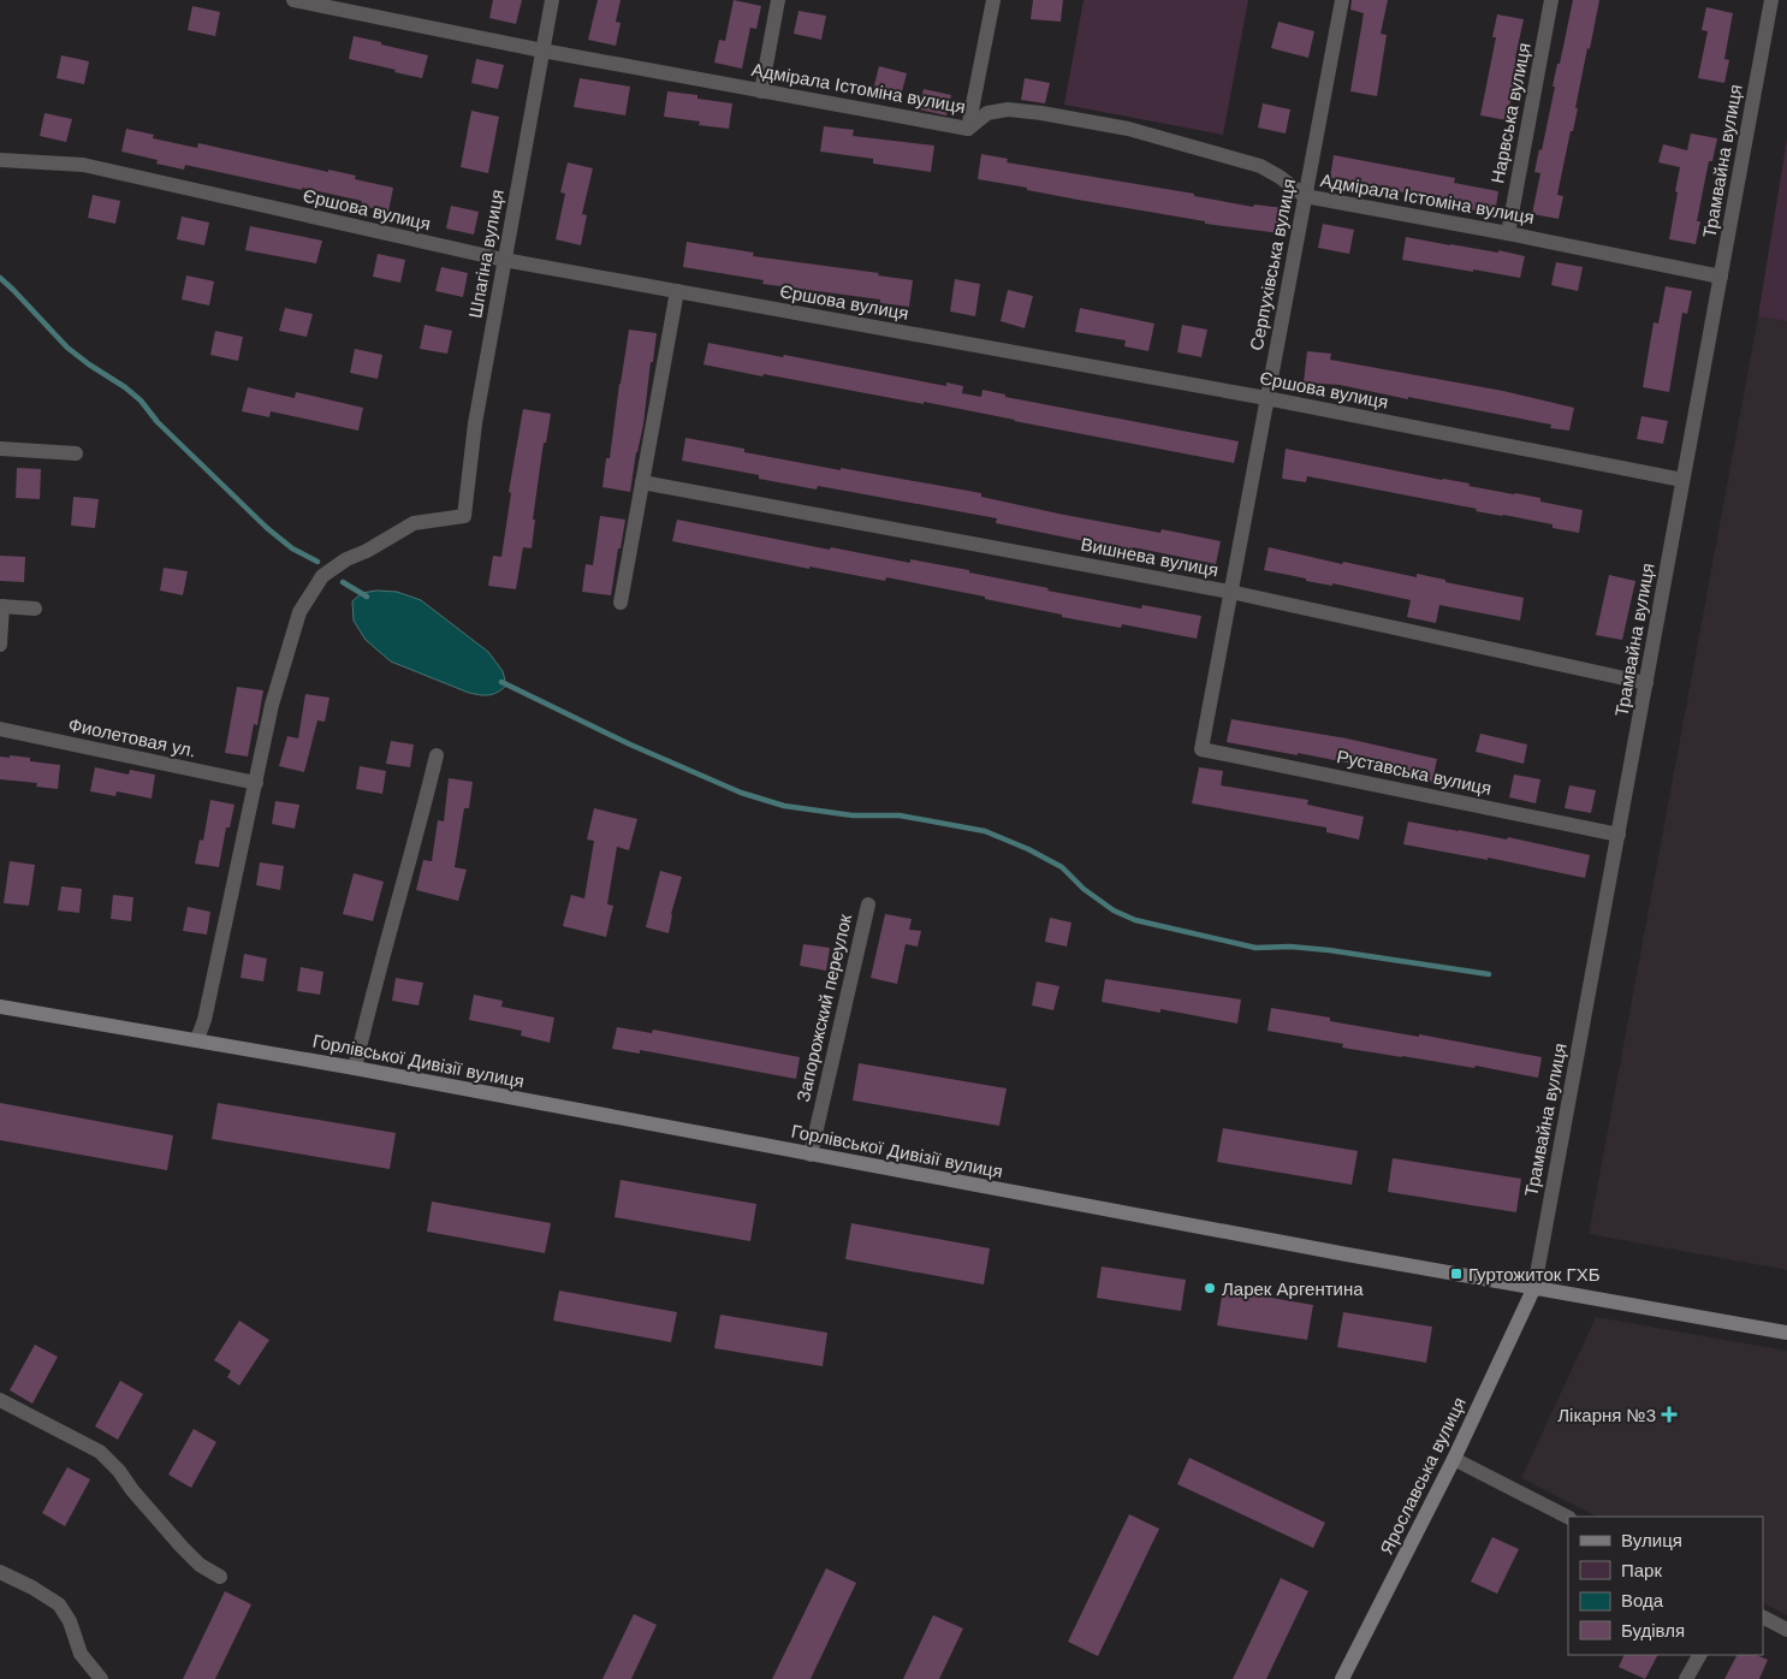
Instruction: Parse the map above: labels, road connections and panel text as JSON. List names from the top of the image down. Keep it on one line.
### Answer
{"streets":{"main road":["Горлівської Дивізії вулиця","Ярославська вулиця"],"street":["Адмірала Істоміна вулиця","Нарвська вулиця","Трамвайна вулиця","Єршова вулиця","Шпагіна вулиця","Серпухівська вулиця","Вишнева вулиця","Фиолетовая ул.","Руставська вулиця","Запорожский переулок"]},"crossings":[["Адмірала Істоміна вулиця","Нарвська вулиця"],["Адмірала Істоміна вулиця","Трамвайна вулиця"],["Адмірала Істоміна вулиця","Шпагіна вулиця"],["Адмірала Істоміна вулиця","Серпухівська вулиця"],["Трамвайна вулиця","Єршова вулиця"],["Трамвайна вулиця","Вишнева вулиця"],["Трамвайна вулиця","Руставська вулиця"],["Трамвайна вулиця","Горлівської Дивізії вулиця"],["Трамвайна вулиця","Ярославська вулиця"],["Єршова вулиця","Шпагіна вулиця"],["Єршова вулиця","Серпухівська вулиця"],["Шпагіна вулиця","Фиолетовая ул."],["Серпухівська вулиця","Вишнева вулиця"],["Серпухівська вулиця","Руставська вулиця"],["Запорожский переулок","Горлівської Дивізії вулиця"],["Горлівської Дивізії вулиця","Ярославська вулиця"]],"places":{"transit":["Гуртожиток ГХБ"],"other":["Ларек Аргентина"],"health":["Лікарня №3"]},"legend":["Вулиця","Парк","Вода","Будівля"]}
